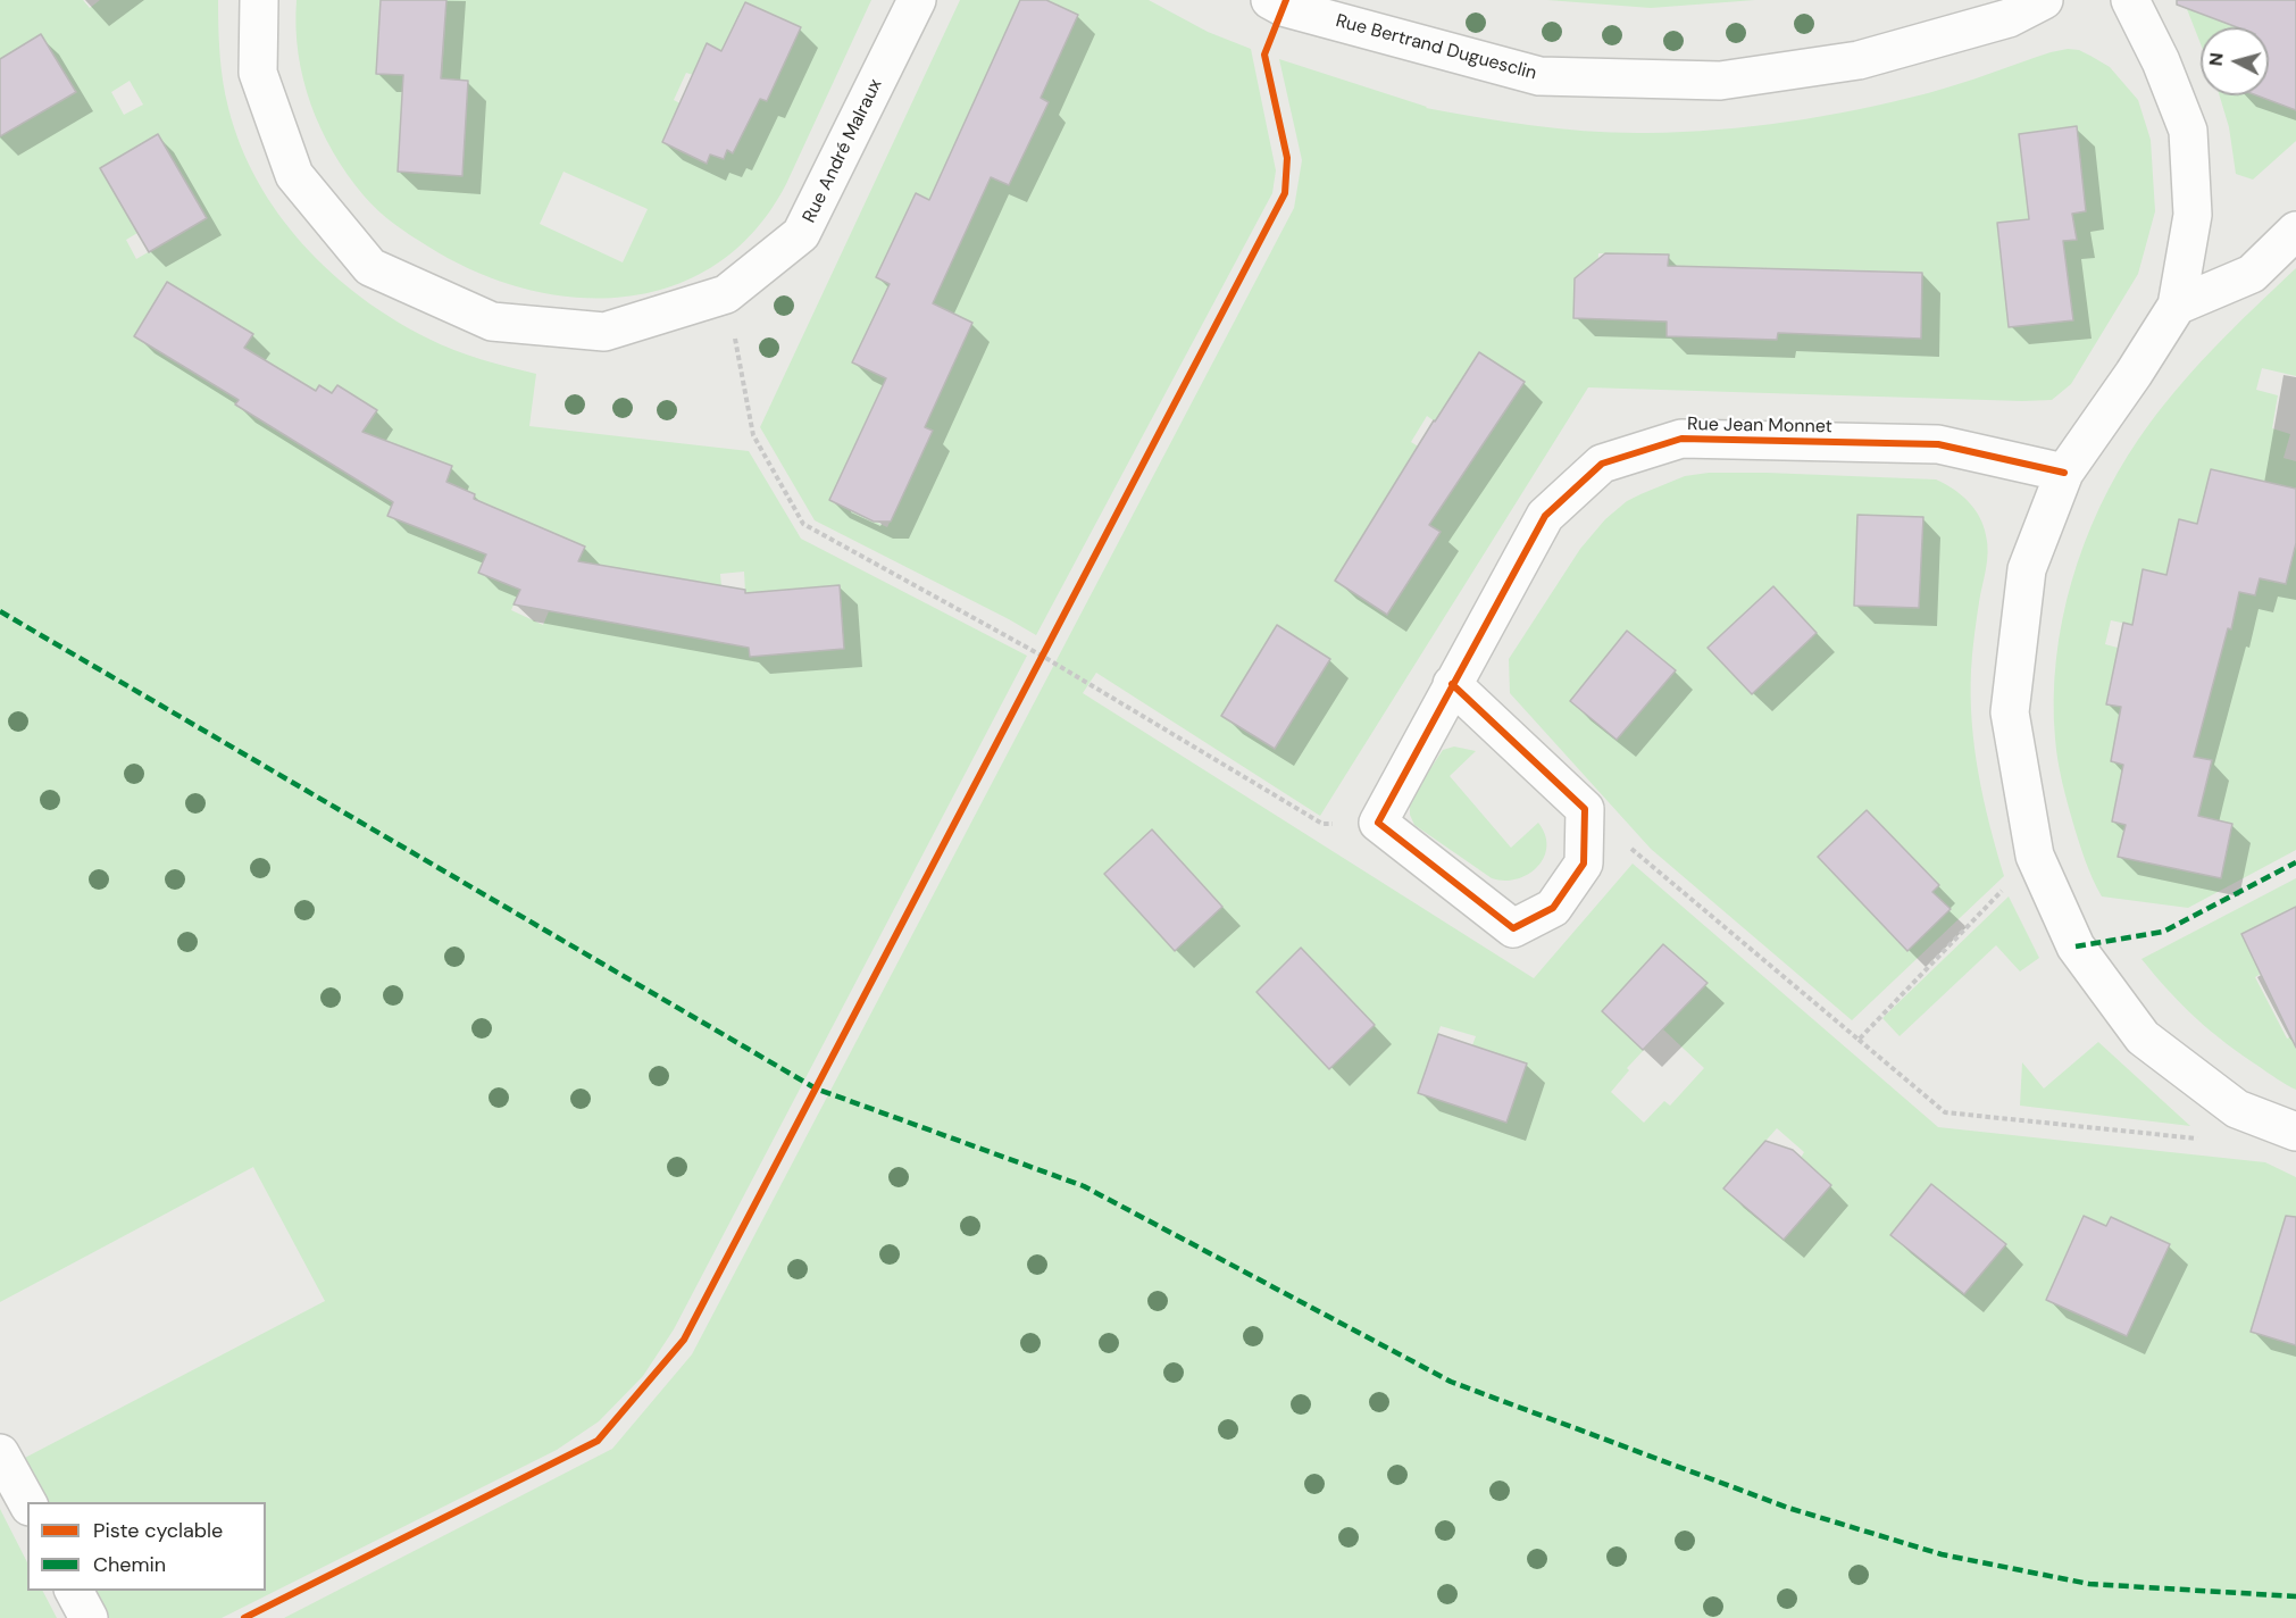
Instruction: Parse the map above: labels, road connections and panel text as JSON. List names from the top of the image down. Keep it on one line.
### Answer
{"streets":{"street":["Rue Bertrand Duguesclin","Rue André Malraux","Rue Jean Monnet"]},"legend":["Piste cyclable","Chemin"],"north":"left"}
